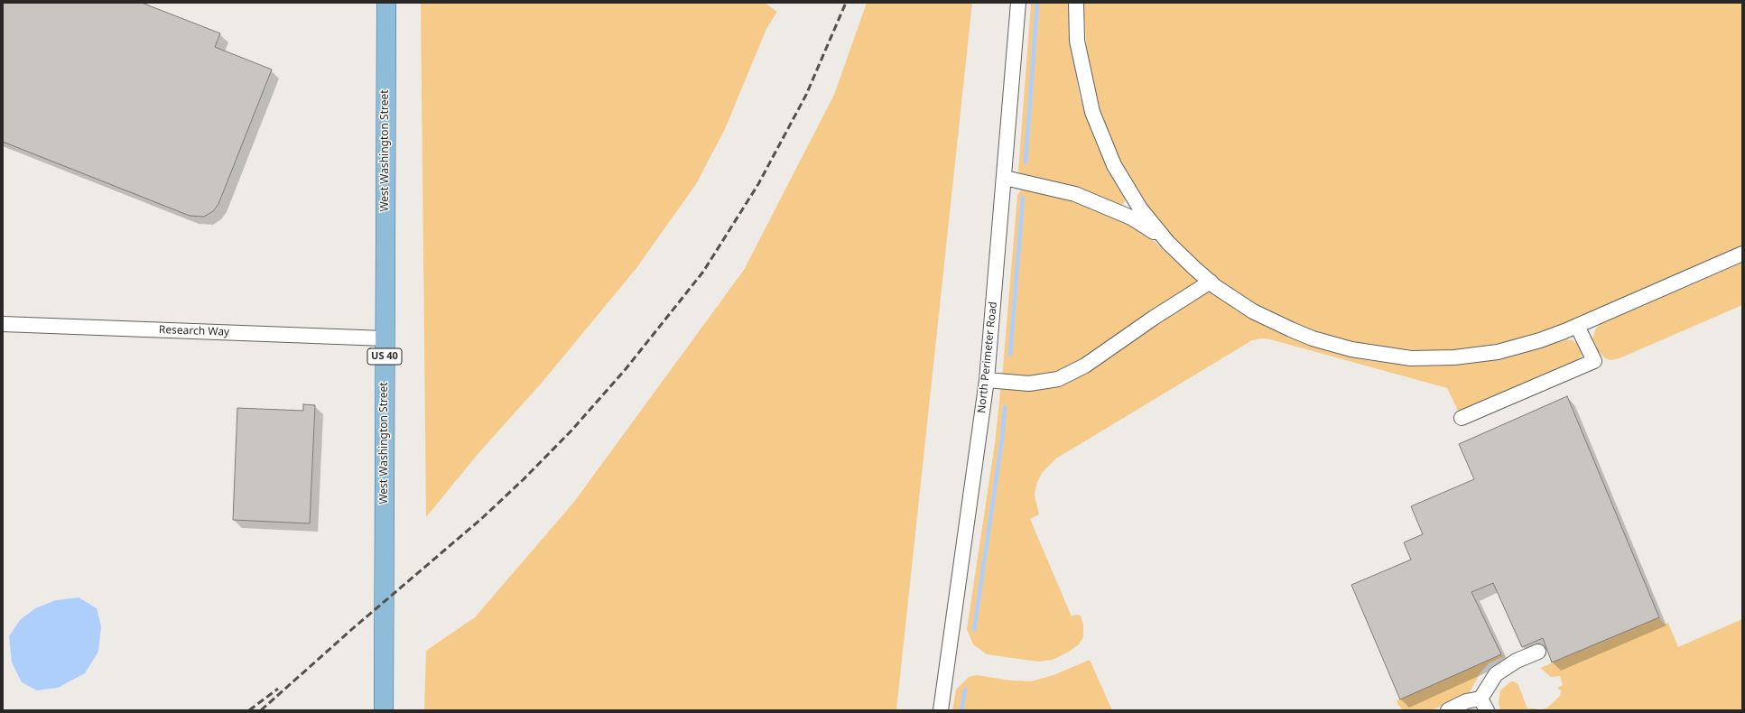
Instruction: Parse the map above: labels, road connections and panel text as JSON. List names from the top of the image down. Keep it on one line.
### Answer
{"streets":{"main road":["West Washington Street","US 40"],"street":["Research Way","North Perimeter Road"]},"crossings":[["West Washington Street","Research Way"]]}
